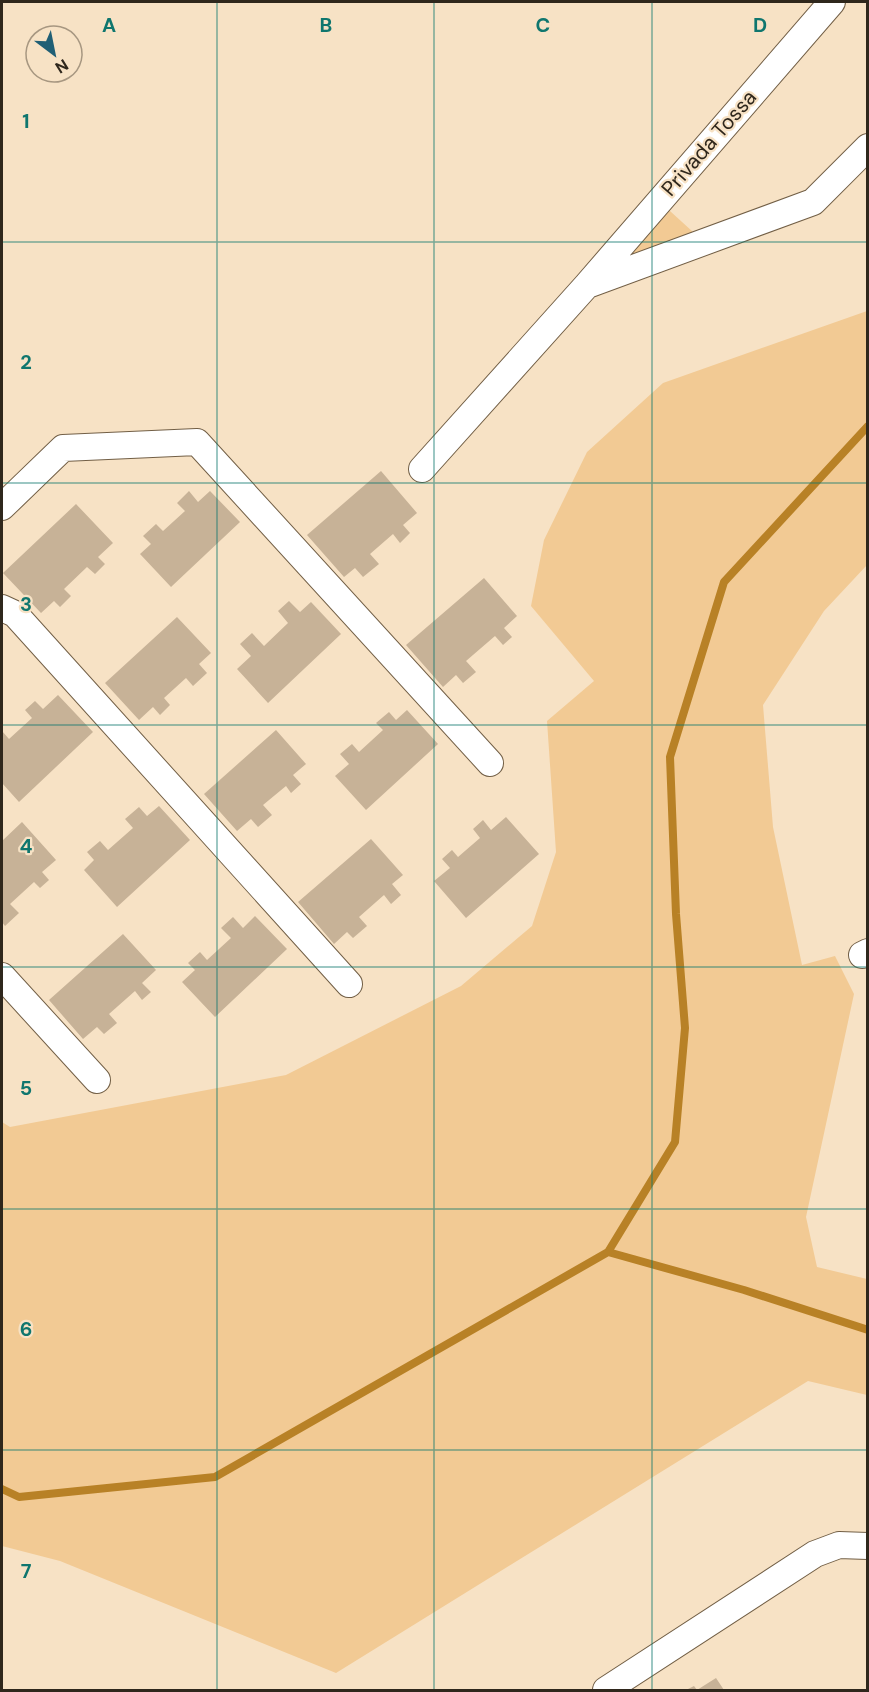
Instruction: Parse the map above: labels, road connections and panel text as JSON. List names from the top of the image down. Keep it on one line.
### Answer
{"streets":{"street":["Privada Tossa"]},"north":"bottom right","grid":{"columns":["A","B","C","D"],"rows":["1","2","3","4","5","6","7"]}}
